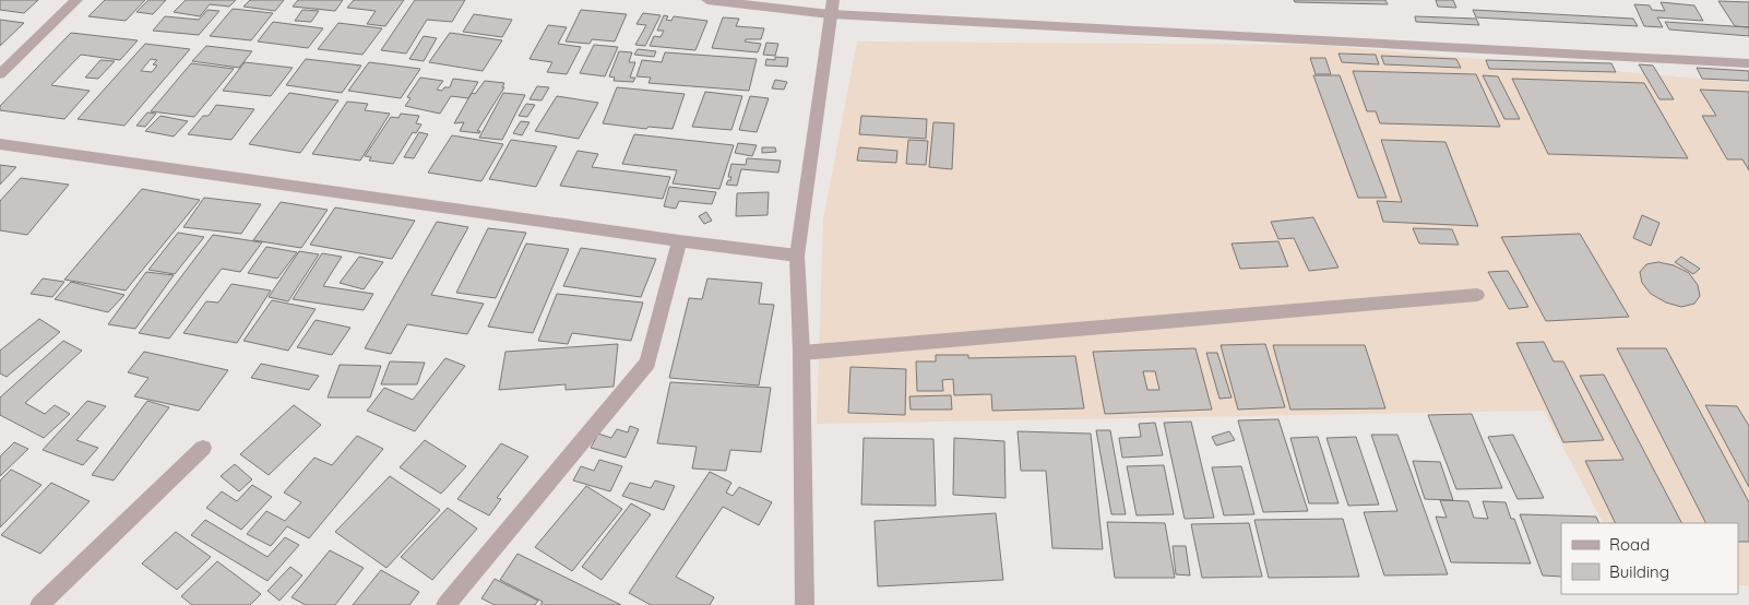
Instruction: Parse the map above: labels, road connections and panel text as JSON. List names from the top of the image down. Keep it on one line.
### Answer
{"legend":["Road","Building"]}
